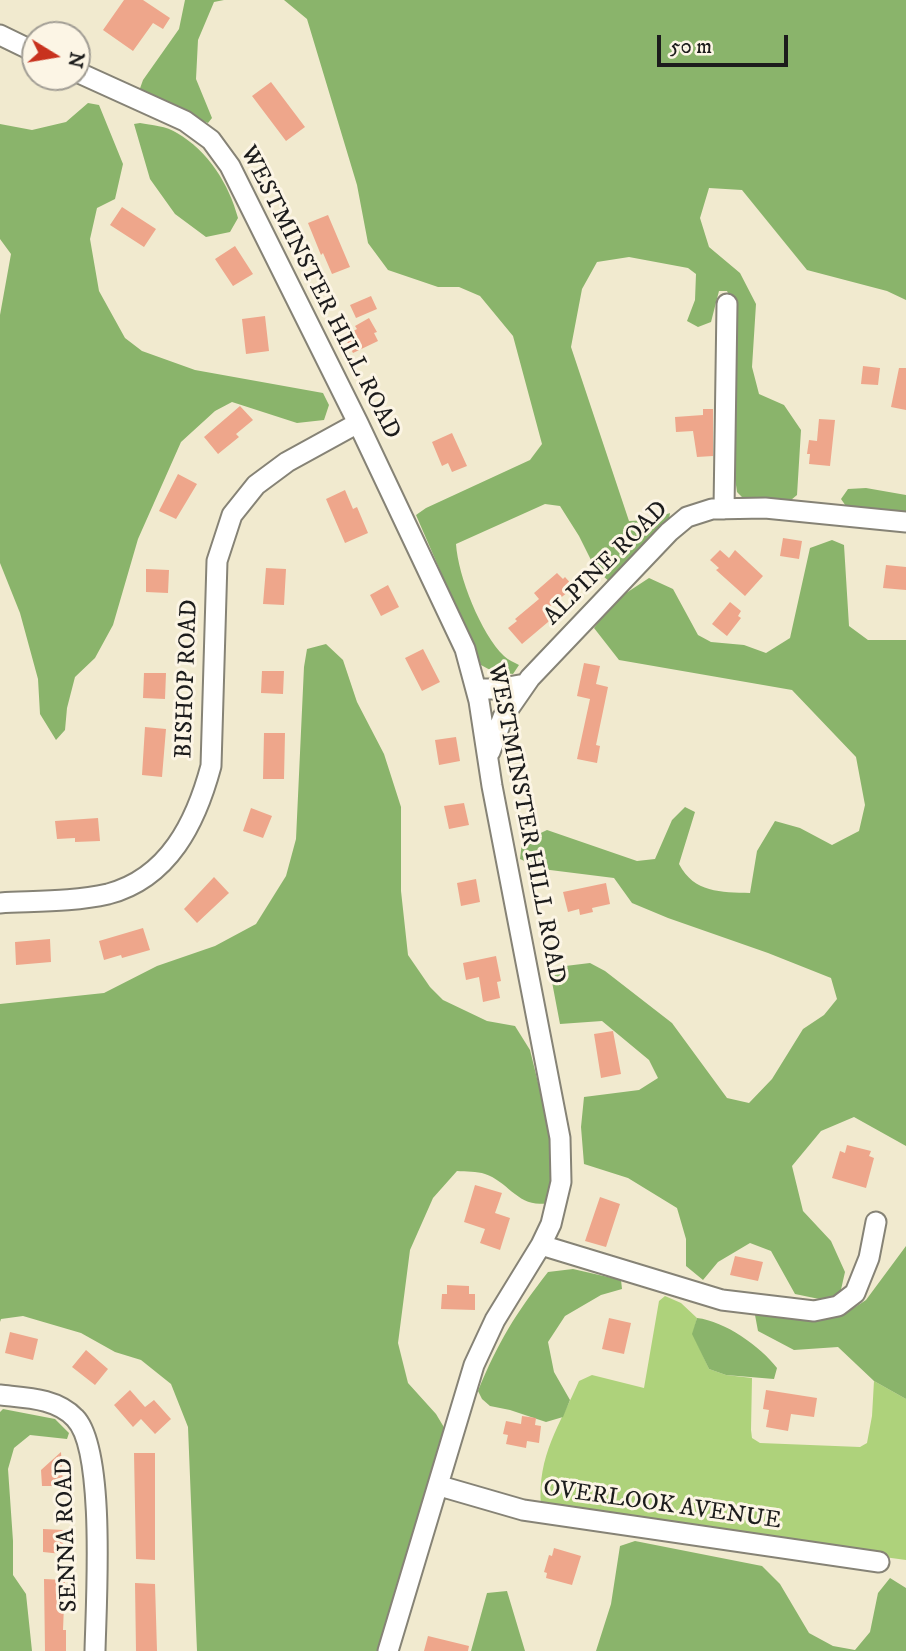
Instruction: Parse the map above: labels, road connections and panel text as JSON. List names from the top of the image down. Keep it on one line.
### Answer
{"streets":{"street":["WESTMINSTER HILL ROAD","ALPINE ROAD","BISHOP ROAD","OVERLOOK AVENUE","SENNA ROAD"]},"crossings":[["WESTMINSTER HILL ROAD","ALPINE ROAD"],["WESTMINSTER HILL ROAD","BISHOP ROAD"],["WESTMINSTER HILL ROAD","OVERLOOK AVENUE"]],"scale_bar":"50 m","north":"right"}
